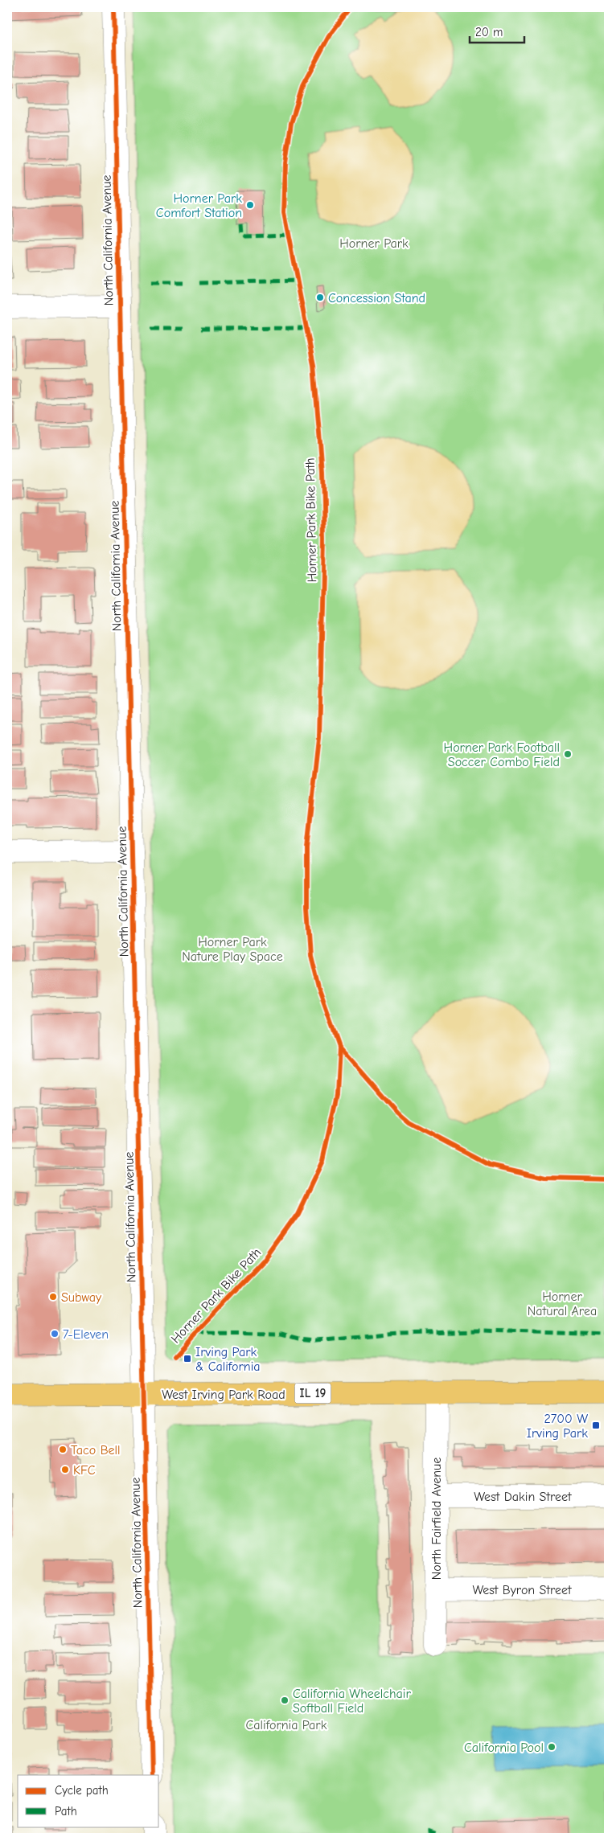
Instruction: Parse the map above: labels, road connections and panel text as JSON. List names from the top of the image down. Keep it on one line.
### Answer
{"streets":{"main road":["IL 19","West Irving Park Road"],"street":["North California Avenue","West Dakin Street","North Fairfield Avenue","West Byron Street"],"cycle path":["Horner Park Bike Path"]},"crossings":[["North California Avenue","West Irving Park Road"],["West Irving Park Road","North Fairfield Avenue"],["West Dakin Street","North Fairfield Avenue"],["North Fairfield Avenue","West Byron Street"]],"parks":["Horner Park","Horner Park Nature Play Space","Horner Natural Area","California Park"],"places":{"other":["Horner Park Comfort Station","Concession Stand","Horner Park Football Soccer Combo Field","Subway","7-Eleven","Taco Bell","KFC","California Wheelchair Softball Field","California Pool"],"transit":["Irving Park & California","2700 W Irving Park"]},"legend":["Cycle path","Path"],"scale_bar":"20 m"}
